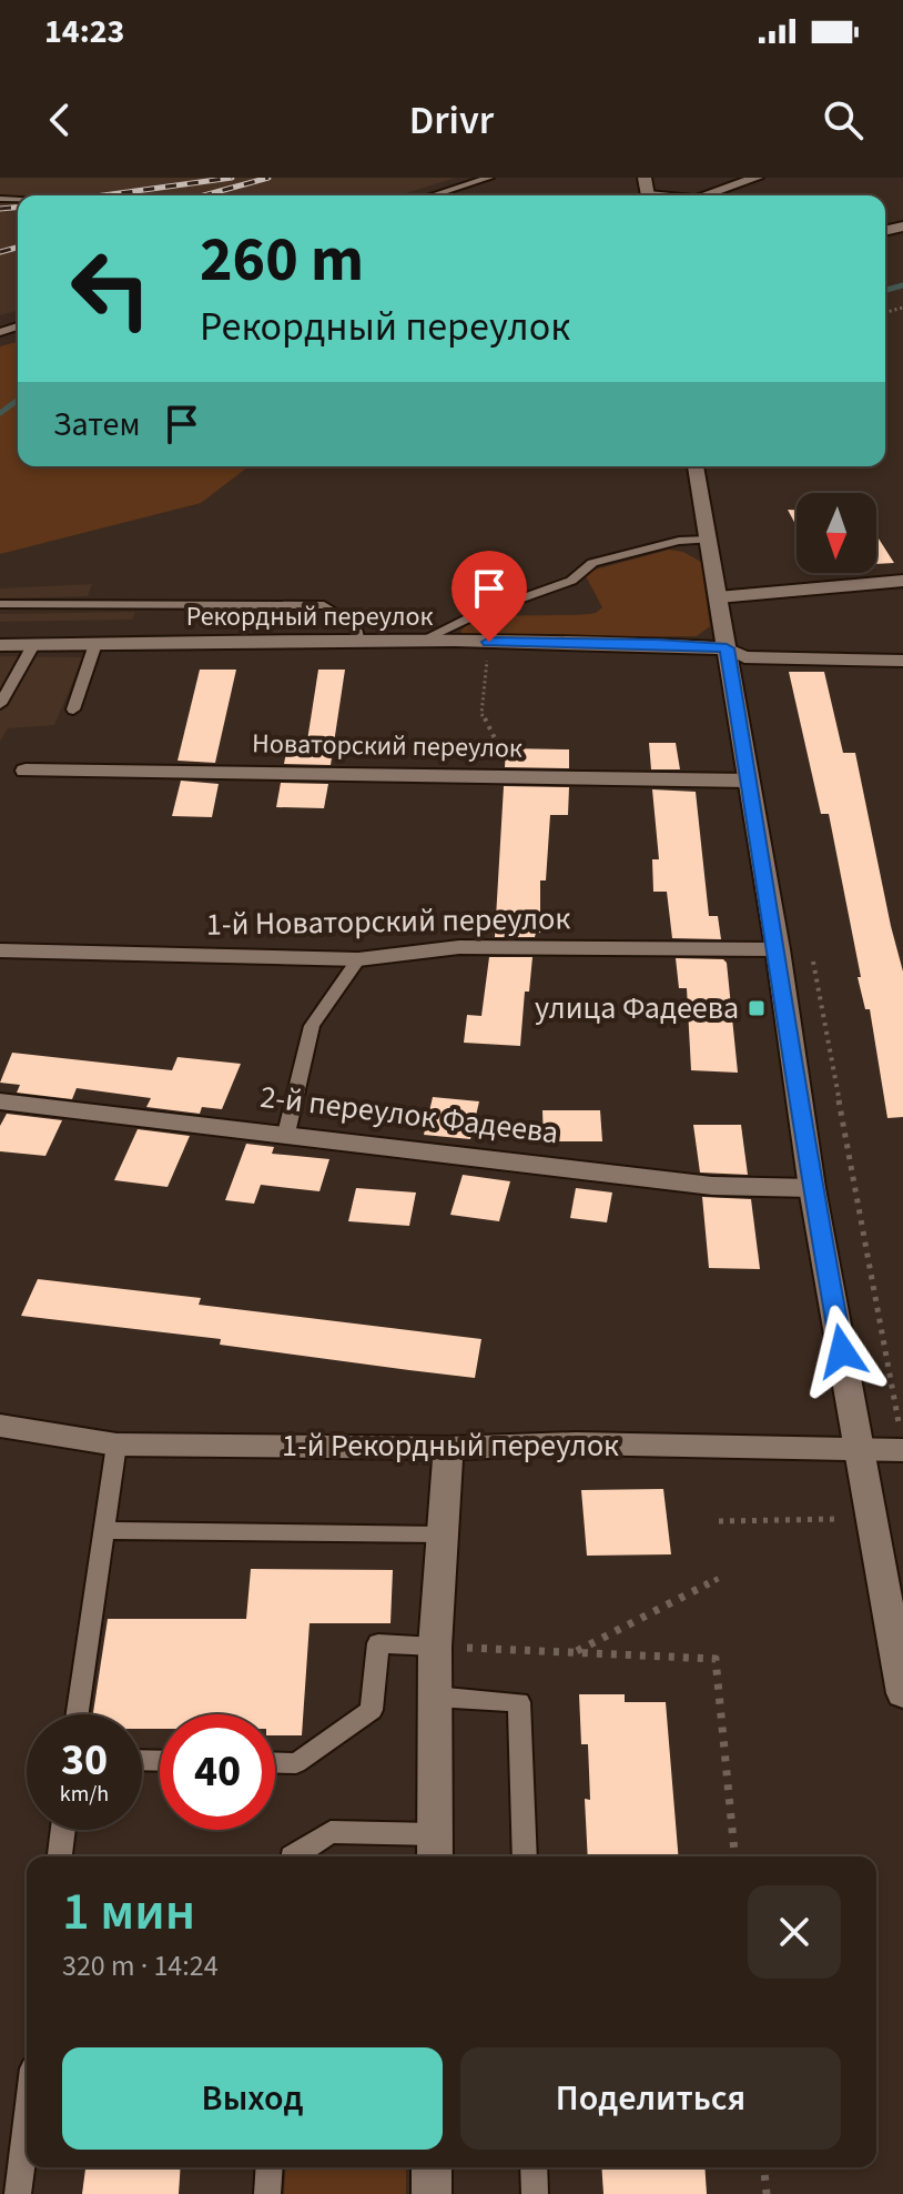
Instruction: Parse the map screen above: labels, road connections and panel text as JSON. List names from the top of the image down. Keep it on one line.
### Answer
{"streets":{"street":["Рекордный переулок","Новаторский переулок","1-й Новаторский переулок","2-й переулок Фадеева","1-й Рекордный переулок"]},"places":{"transit":["улица Фадеева"]},"north":"bottom","page":{"status":"14:23","header":"Drivr","turn":["260 m","Рекордный переулок"],"then":"Затем","speed":"30 km/h","limit":"40","heading":["1 мин","320 m · 14:24"],"buttons":["Выход","Поделиться"]}}
